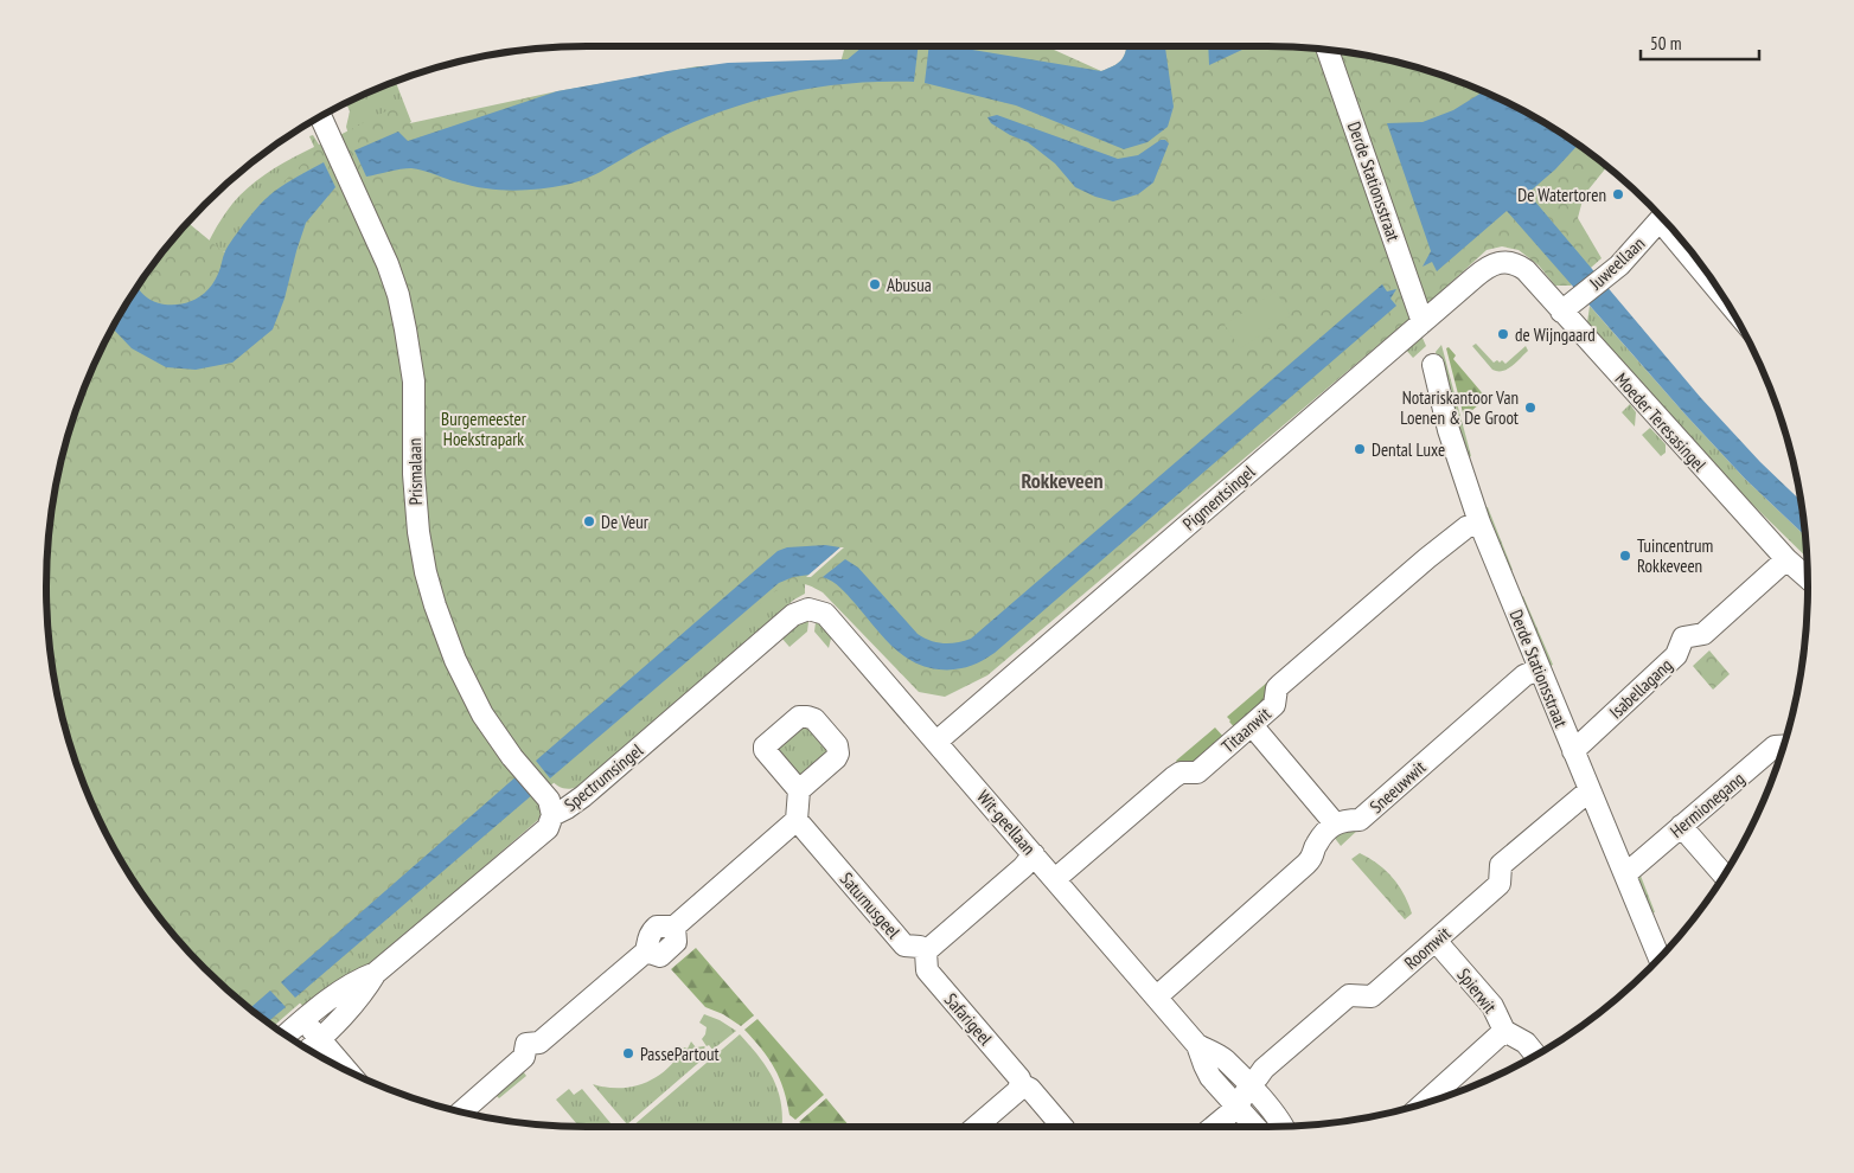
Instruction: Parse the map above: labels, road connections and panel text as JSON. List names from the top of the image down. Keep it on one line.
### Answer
{"streets":{"street":["Derde Stationsstraat","Juweellaan","Moeder Teresasingel","Prismalaan","Pigmentsingel","Isabellagang","Titaanwit","Spectrumsingel","Sneeuwwit","Hermionegang","Wit-geellaan","Saturnusgeel","Roomwit","Spierwit","Safarigeel"]},"crossings":[["Derde Stationsstraat","Pigmentsingel"],["Derde Stationsstraat","Isabellagang"],["Derde Stationsstraat","Titaanwit"],["Derde Stationsstraat","Sneeuwwit"],["Derde Stationsstraat","Hermionegang"],["Derde Stationsstraat","Roomwit"],["Juweellaan","Moeder Teresasingel"],["Moeder Teresasingel","Pigmentsingel"],["Moeder Teresasingel","Isabellagang"],["Prismalaan","Spectrumsingel"],["Pigmentsingel","Wit-geellaan"],["Titaanwit","Wit-geellaan"],["Spectrumsingel","Wit-geellaan"],["Wit-geellaan","Roomwit"],["Saturnusgeel","Safarigeel"],["Roomwit","Spierwit"]],"districts":["Rokkeveen"],"parks":["Burgemeester Hoekstrapark"],"places":["De Watertoren","Abusua","de Wijngaard","Notariskantoor Van Loenen & De Groot","Dental Luxe","De Veur","Tuincentrum Rokkeveen","PassePartout"],"scale_bar":"50 m"}
